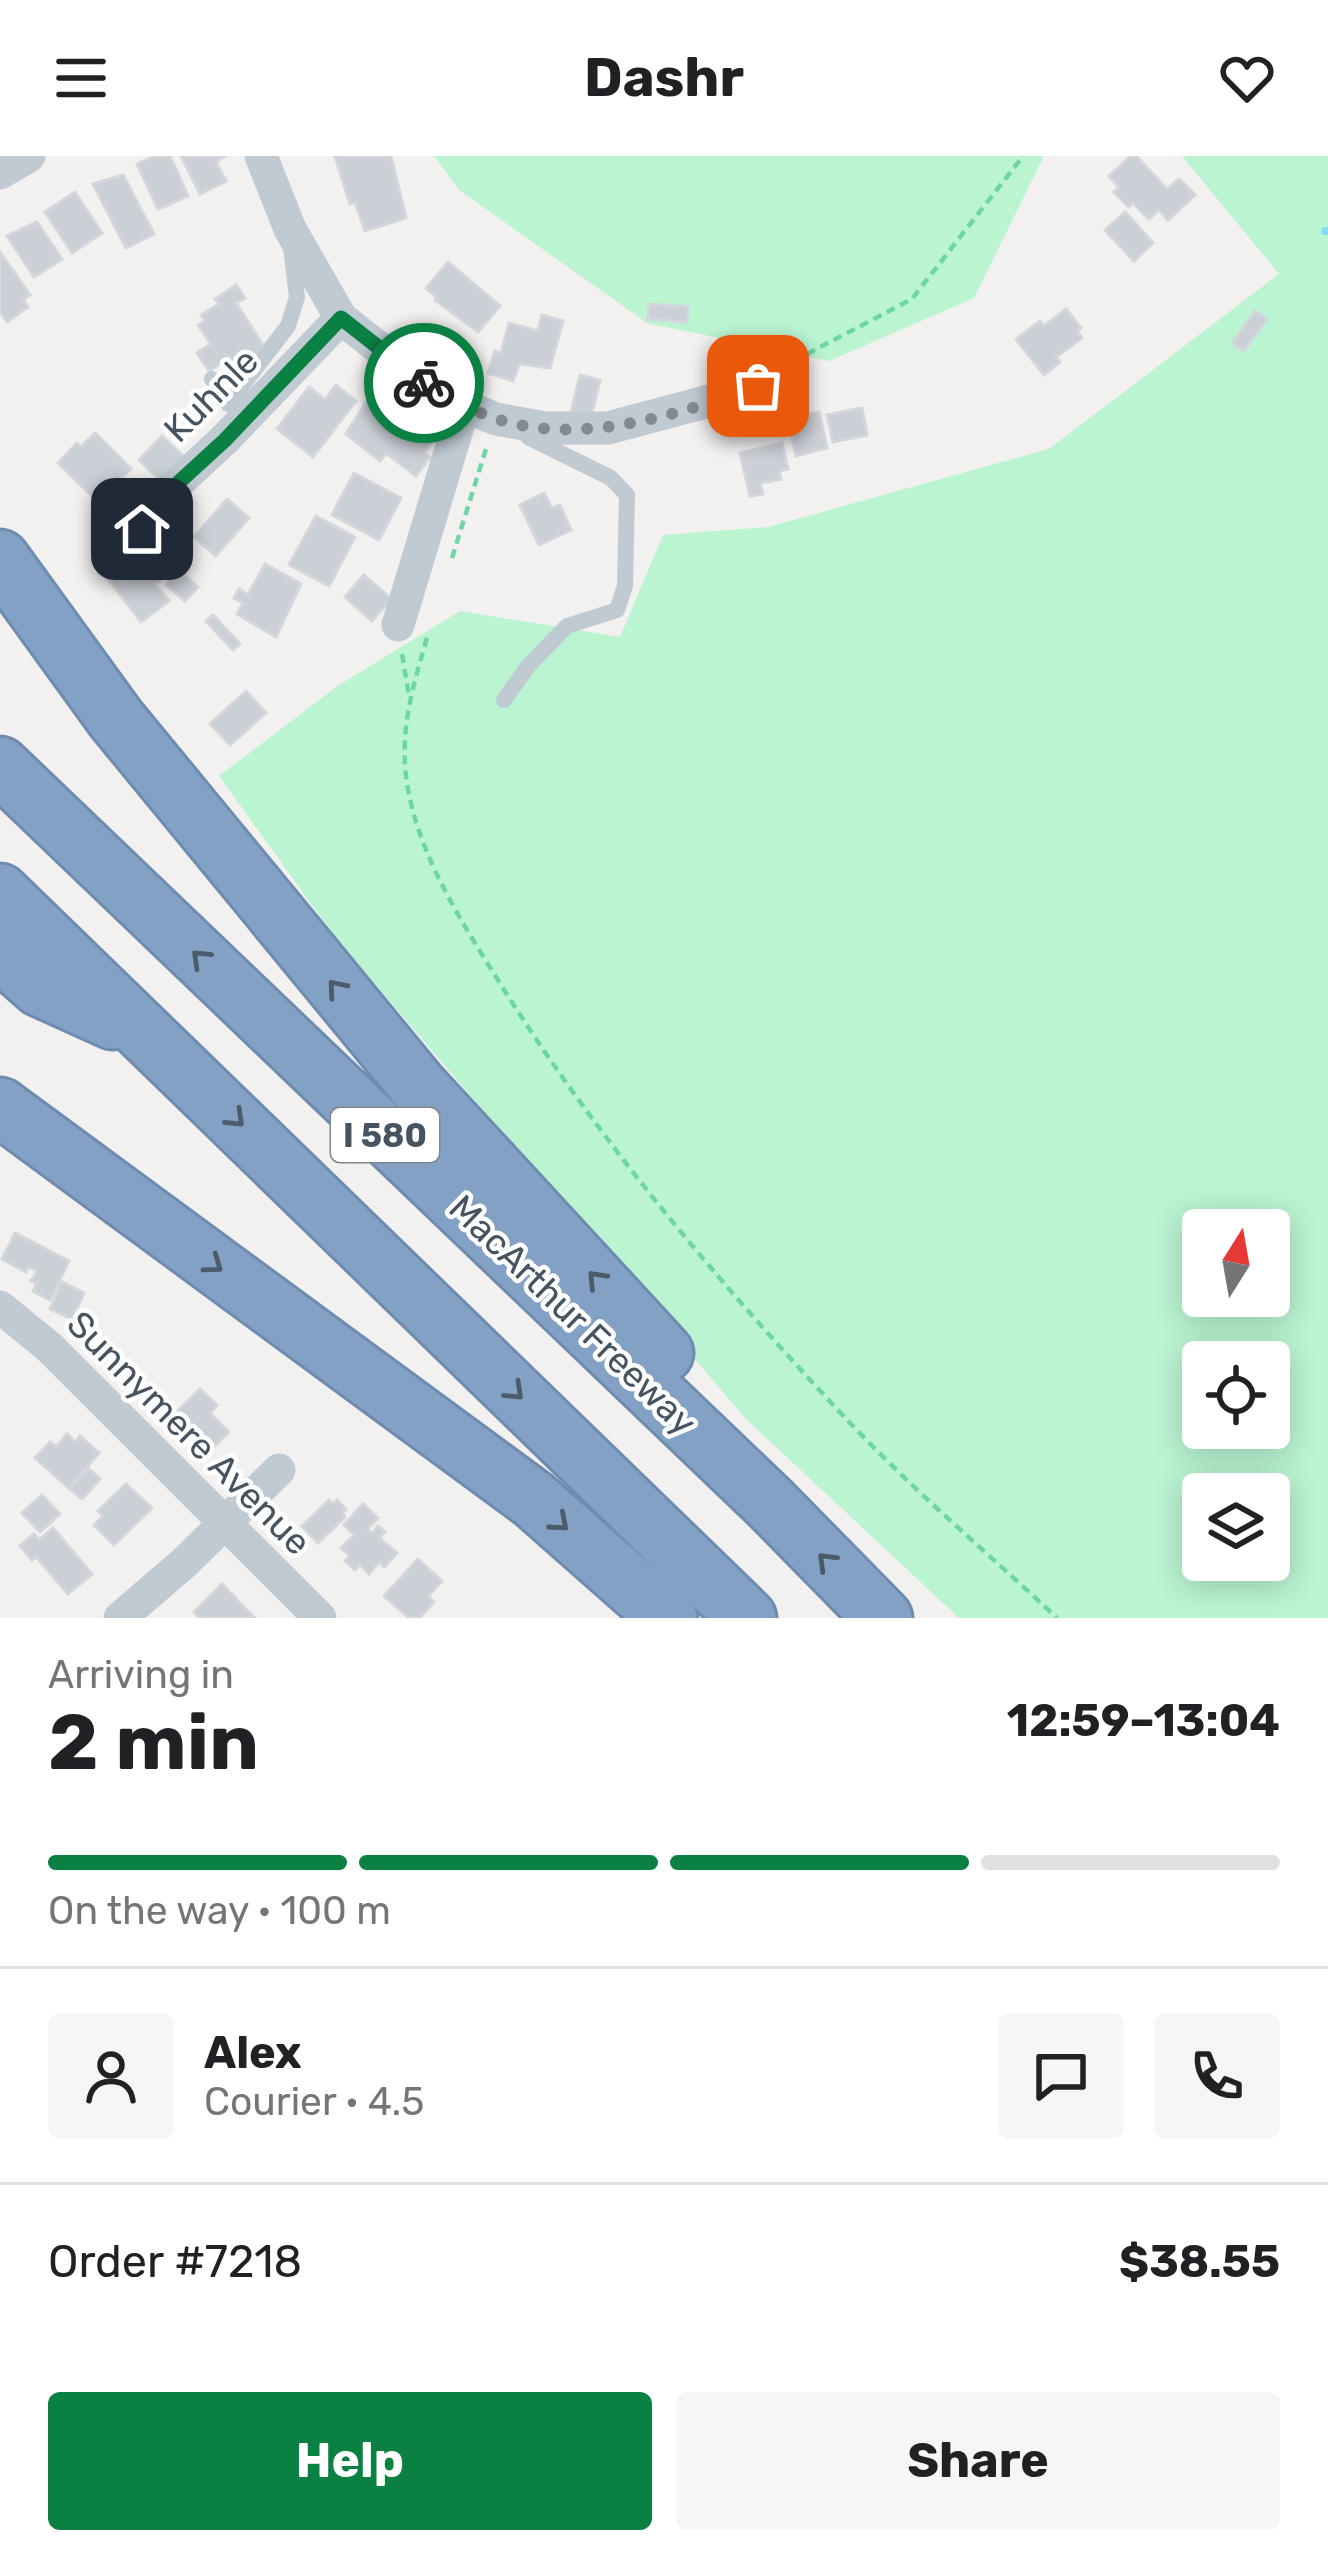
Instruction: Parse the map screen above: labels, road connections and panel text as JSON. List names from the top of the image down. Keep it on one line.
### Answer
{"streets":{"highway":["I 580","MacArthur Freeway"],"street":["Kuhnle","Sunnymere Avenue"]},"north":"top","page":{"header":"Dashr","heading":["2 min","Arriving in","12:59–13:04"],"panel":["Alex","Courier · 4.5","Order #7218","$38.55"],"bar":"On the way · 100 m","buttons":["Help","Share"]}}
